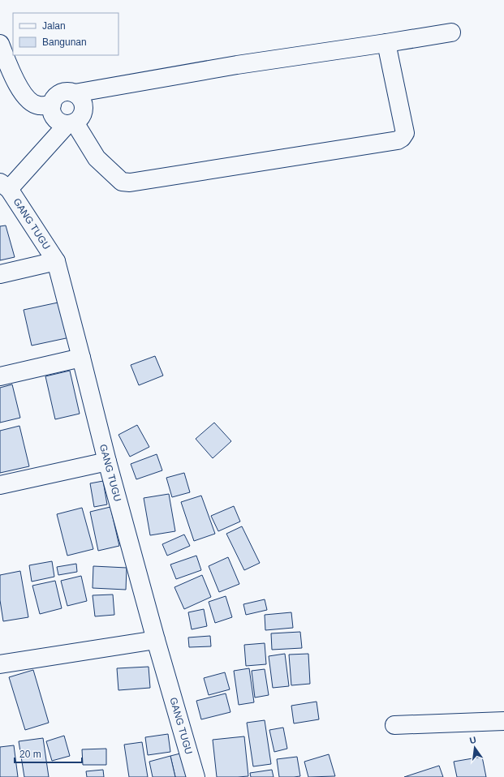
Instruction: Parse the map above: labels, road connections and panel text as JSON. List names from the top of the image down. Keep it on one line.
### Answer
{"streets":{"street":["GANG TUGU"]},"legend":["Jalan","Bangunan"],"scale_bar":"20 m","north":"top"}
